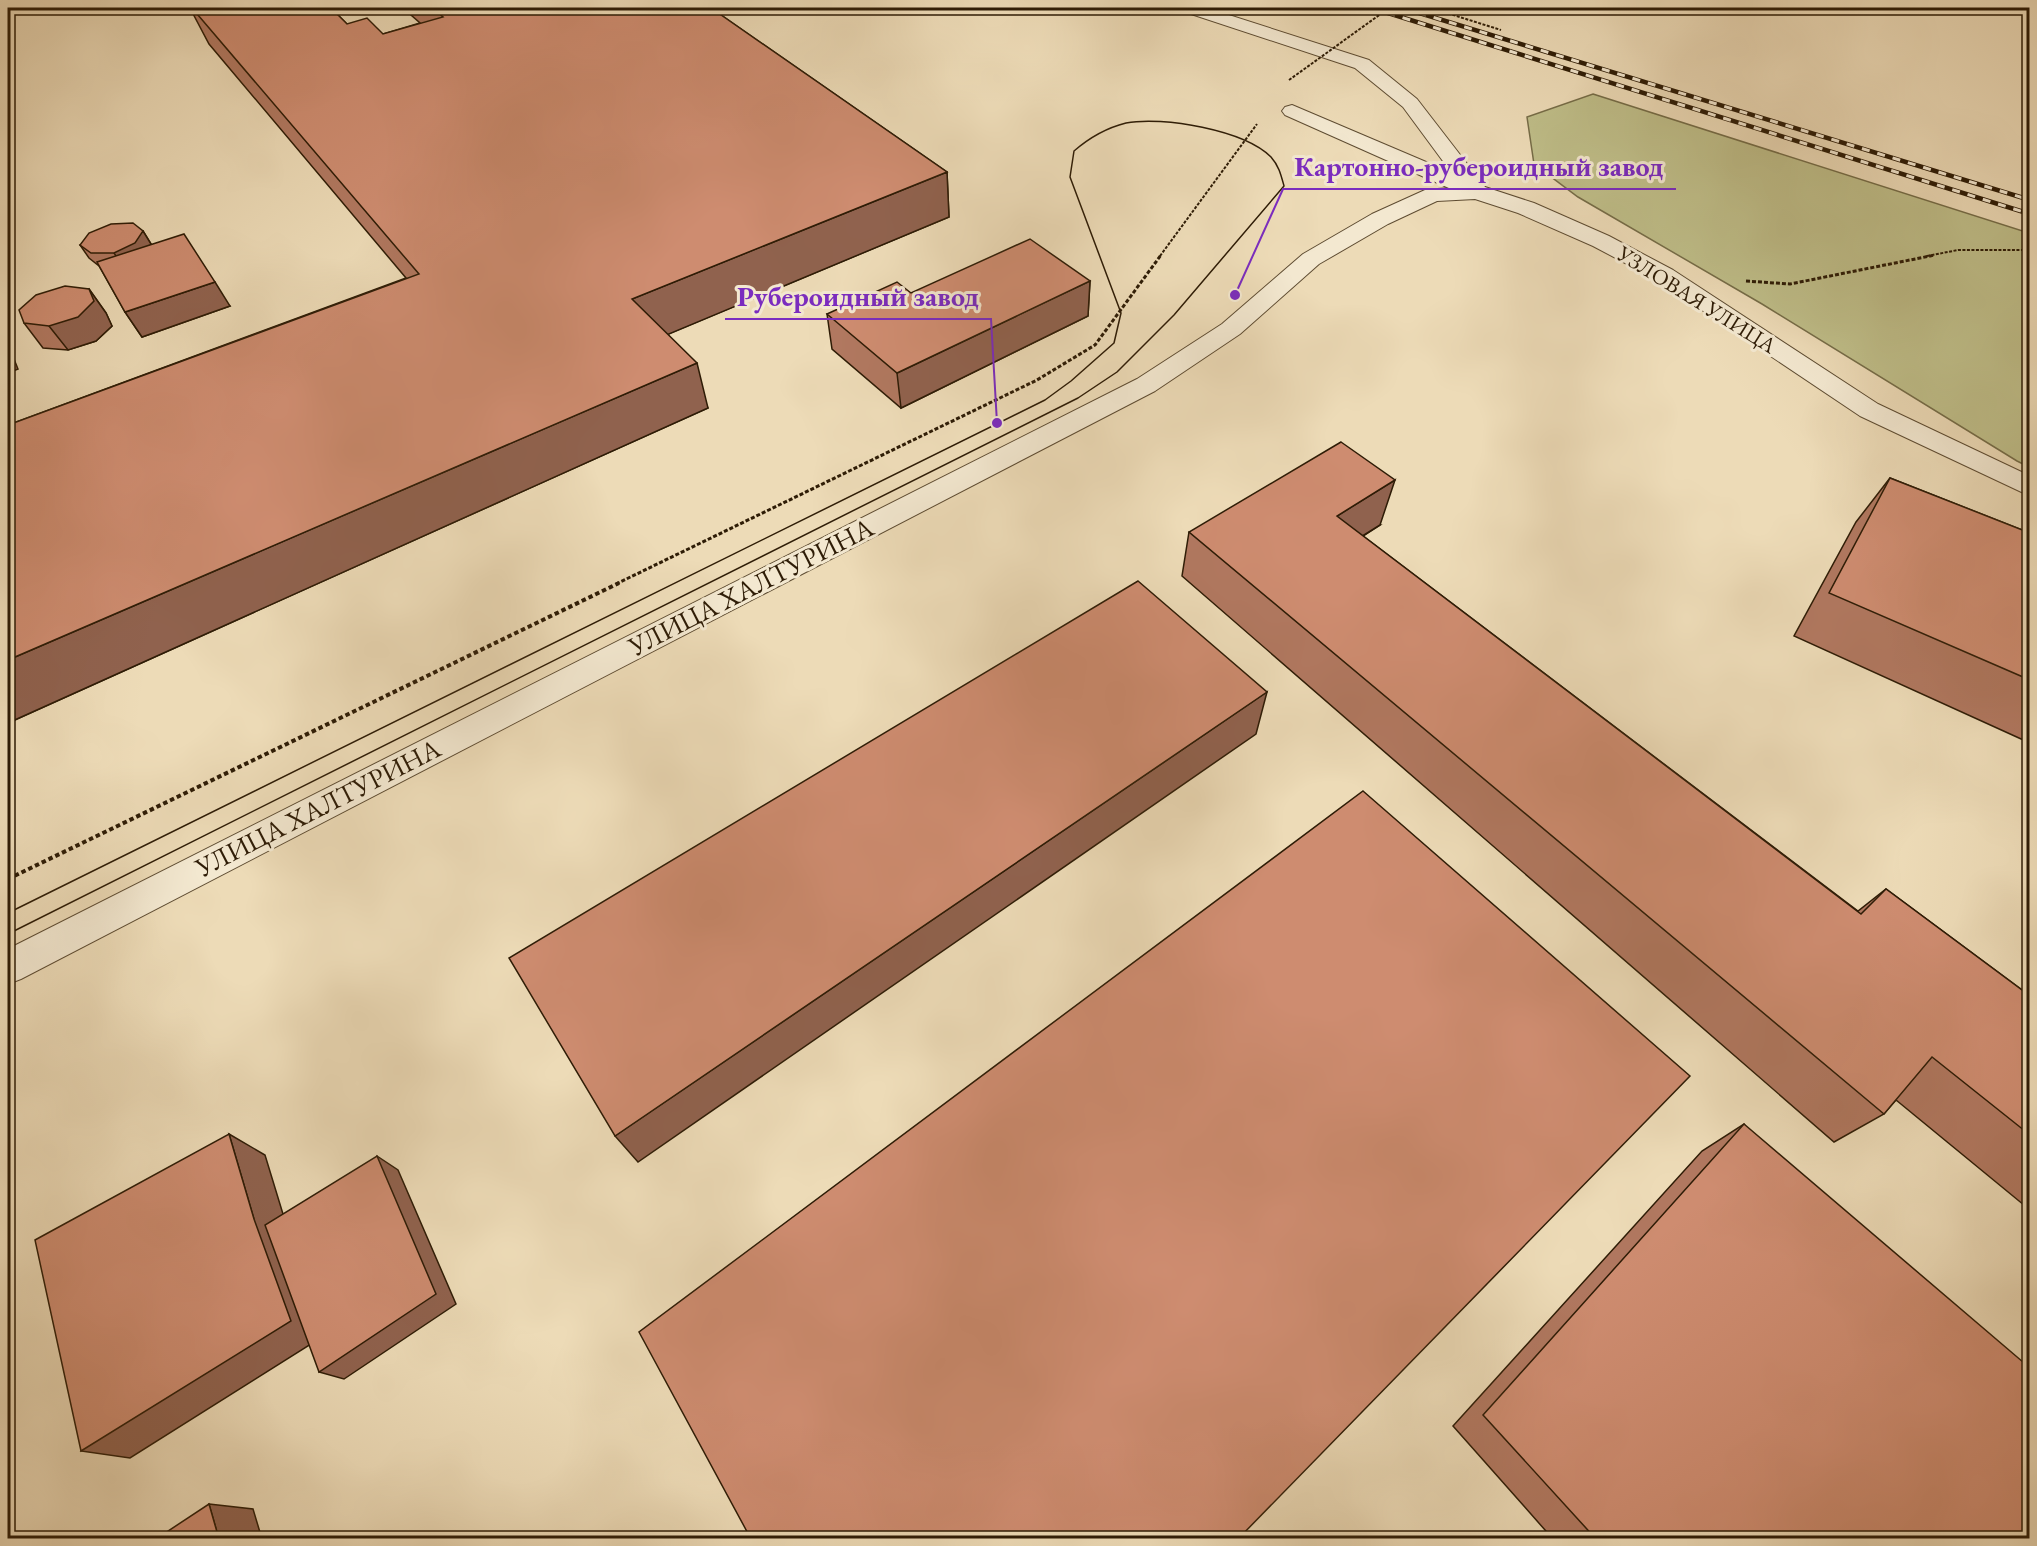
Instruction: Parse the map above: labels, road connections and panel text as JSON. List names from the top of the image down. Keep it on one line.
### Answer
{"streets":{"street":["УЗЛОВАЯ УЛИЦА","УЛИЦА ХАЛТУРИНА"]},"crossings":[["УЗЛОВАЯ УЛИЦА","УЛИЦА ХАЛТУРИНА"]],"places":["Картонно-рубероидный завод","Рубероидный завод"]}
